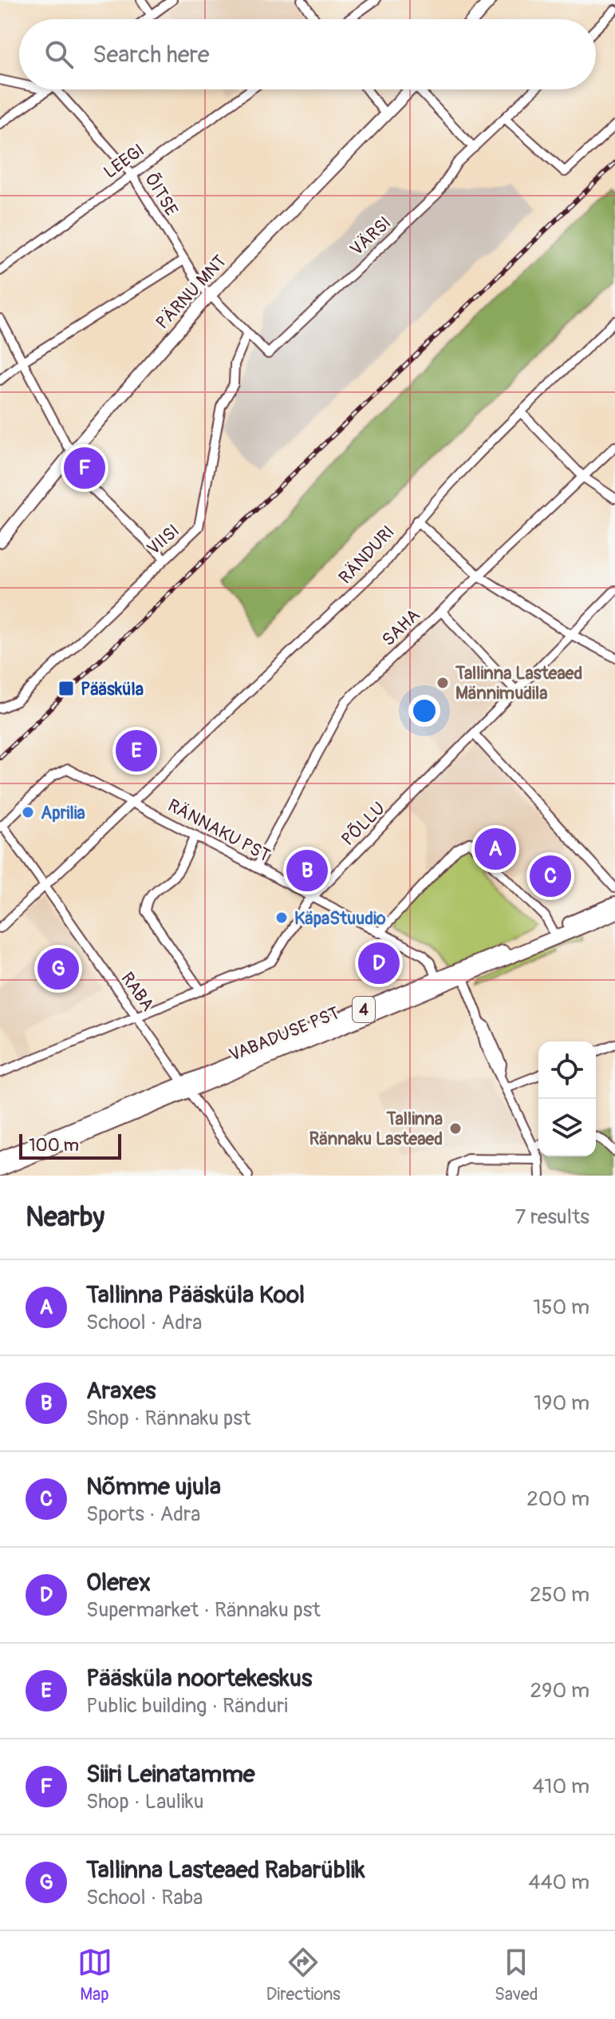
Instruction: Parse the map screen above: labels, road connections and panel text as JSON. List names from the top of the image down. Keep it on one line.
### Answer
{"streets":{"highway":["4","VABADUSE PST"],"main road":["PÄRNU MNT"],"street":["LEEGI","ÕITSE","VÄRSI","VIISI","RÄNDURI","SAHA","PÕLLU","RÄNNAKU PST","RABA"]},"crossings":[["LEEGI","ÕITSE"],["ÕITSE","VÄRSI"],["ÕITSE","PÄRNU MNT"],["VÄRSI","PÄRNU MNT"],["VÄRSI","VIISI"],["RÄNDURI","RÄNNAKU PST"],["SAHA","RÄNNAKU PST"],["PÕLLU","RÄNNAKU PST"],["PÕLLU","RABA"],["RÄNNAKU PST","RABA"],["RÄNNAKU PST","VABADUSE PST"],["RABA","VABADUSE PST"]],"places":{"other":["Tallinna Lasteaed Männimudila","Aprilia","KäpaStuudio","Tallinna Rännaku Lasteaed"],"transit":["Pääsküla"]},"scale_bar":"100 m","page":{"search":"Search here","pins":["F","E","A","B","C","D","G"],"scale":"100 m","heading":["Nearby","7 results"],"list":[{"mark":"A","name":"Tallinna Pääsküla Kool","note":"School · Adra","value":"150 m"},{"mark":"B","name":"Araxes","note":"Shop · Rännaku pst","value":"190 m"},{"mark":"C","name":"Nõmme ujula","note":"Sports · Adra","value":"200 m"},{"mark":"D","name":"Olerex","note":"Supermarket · Rännaku pst","value":"250 m"},{"mark":"E","name":"Pääsküla noortekeskus","note":"Public building · Ränduri","value":"290 m"},{"mark":"F","name":"Siiri Leinatamme","note":"Shop · Lauliku","value":"410 m"},{"mark":"G","name":"Tallinna Lasteaed Rabarüblik","note":"School · Raba","value":"440 m"}],"nav":["Map","Directions","Saved"]}}
